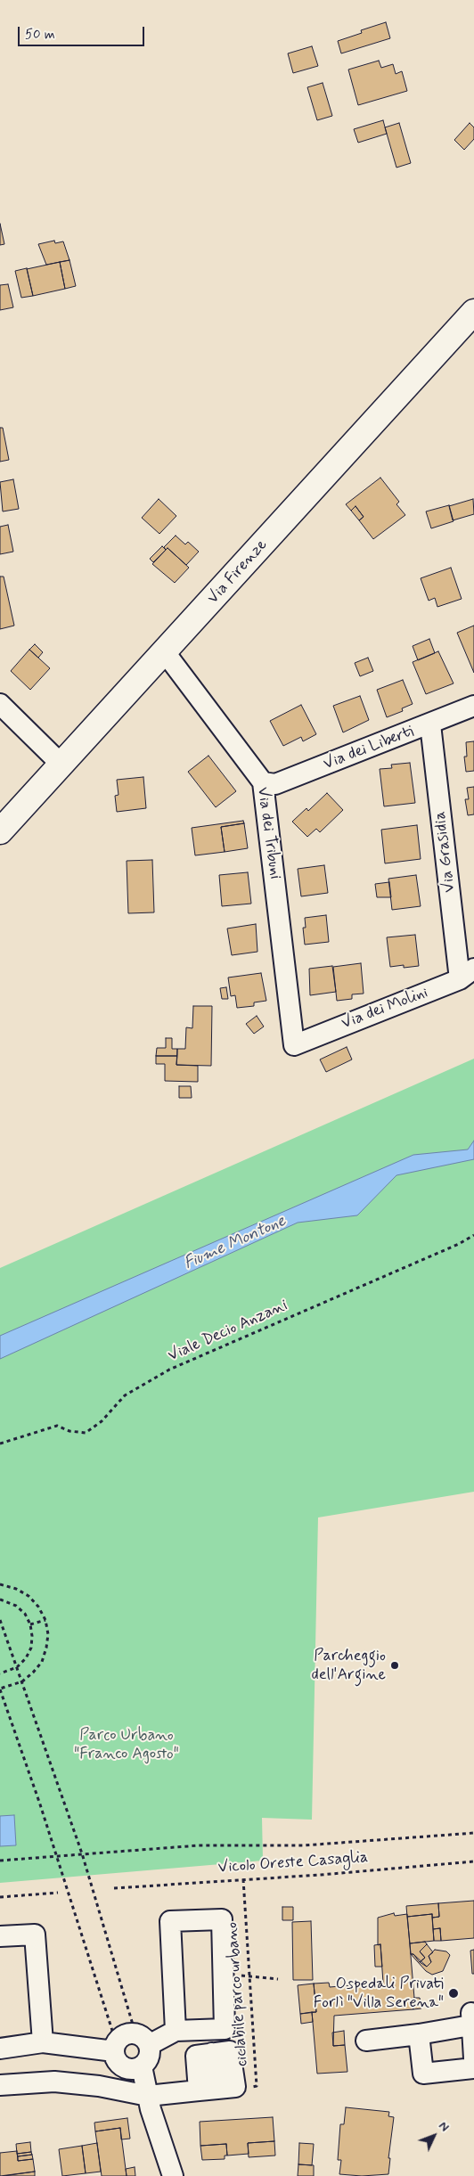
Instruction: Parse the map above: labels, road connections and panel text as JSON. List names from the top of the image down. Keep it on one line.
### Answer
{"streets":{"main road":["Via Firenze"],"street":["Via dei Liberti","Via dei Tribuni","Via Grasidia","Via dei Molini"],"path":["Viale Decio Anzani","Vicolo Oreste Casaglia","ciclabile parco urbano"]},"crossings":[["Via Firenze","Via dei Tribuni"],["Via dei Liberti","Via dei Tribuni"],["Via dei Liberti","Via Grasidia"],["Via dei Tribuni","Via dei Molini"],["Via Grasidia","Via dei Molini"],["Vicolo Oreste Casaglia","ciclabile parco urbano"]],"water":["Fiume Montone"],"parks":["Parco Urbano \"Franco Agosto\""],"places":["Parcheggio dell'Argine","Ospedali Privati Forlì \"Villa Serena\""],"scale_bar":"50 m","north":"top right"}
